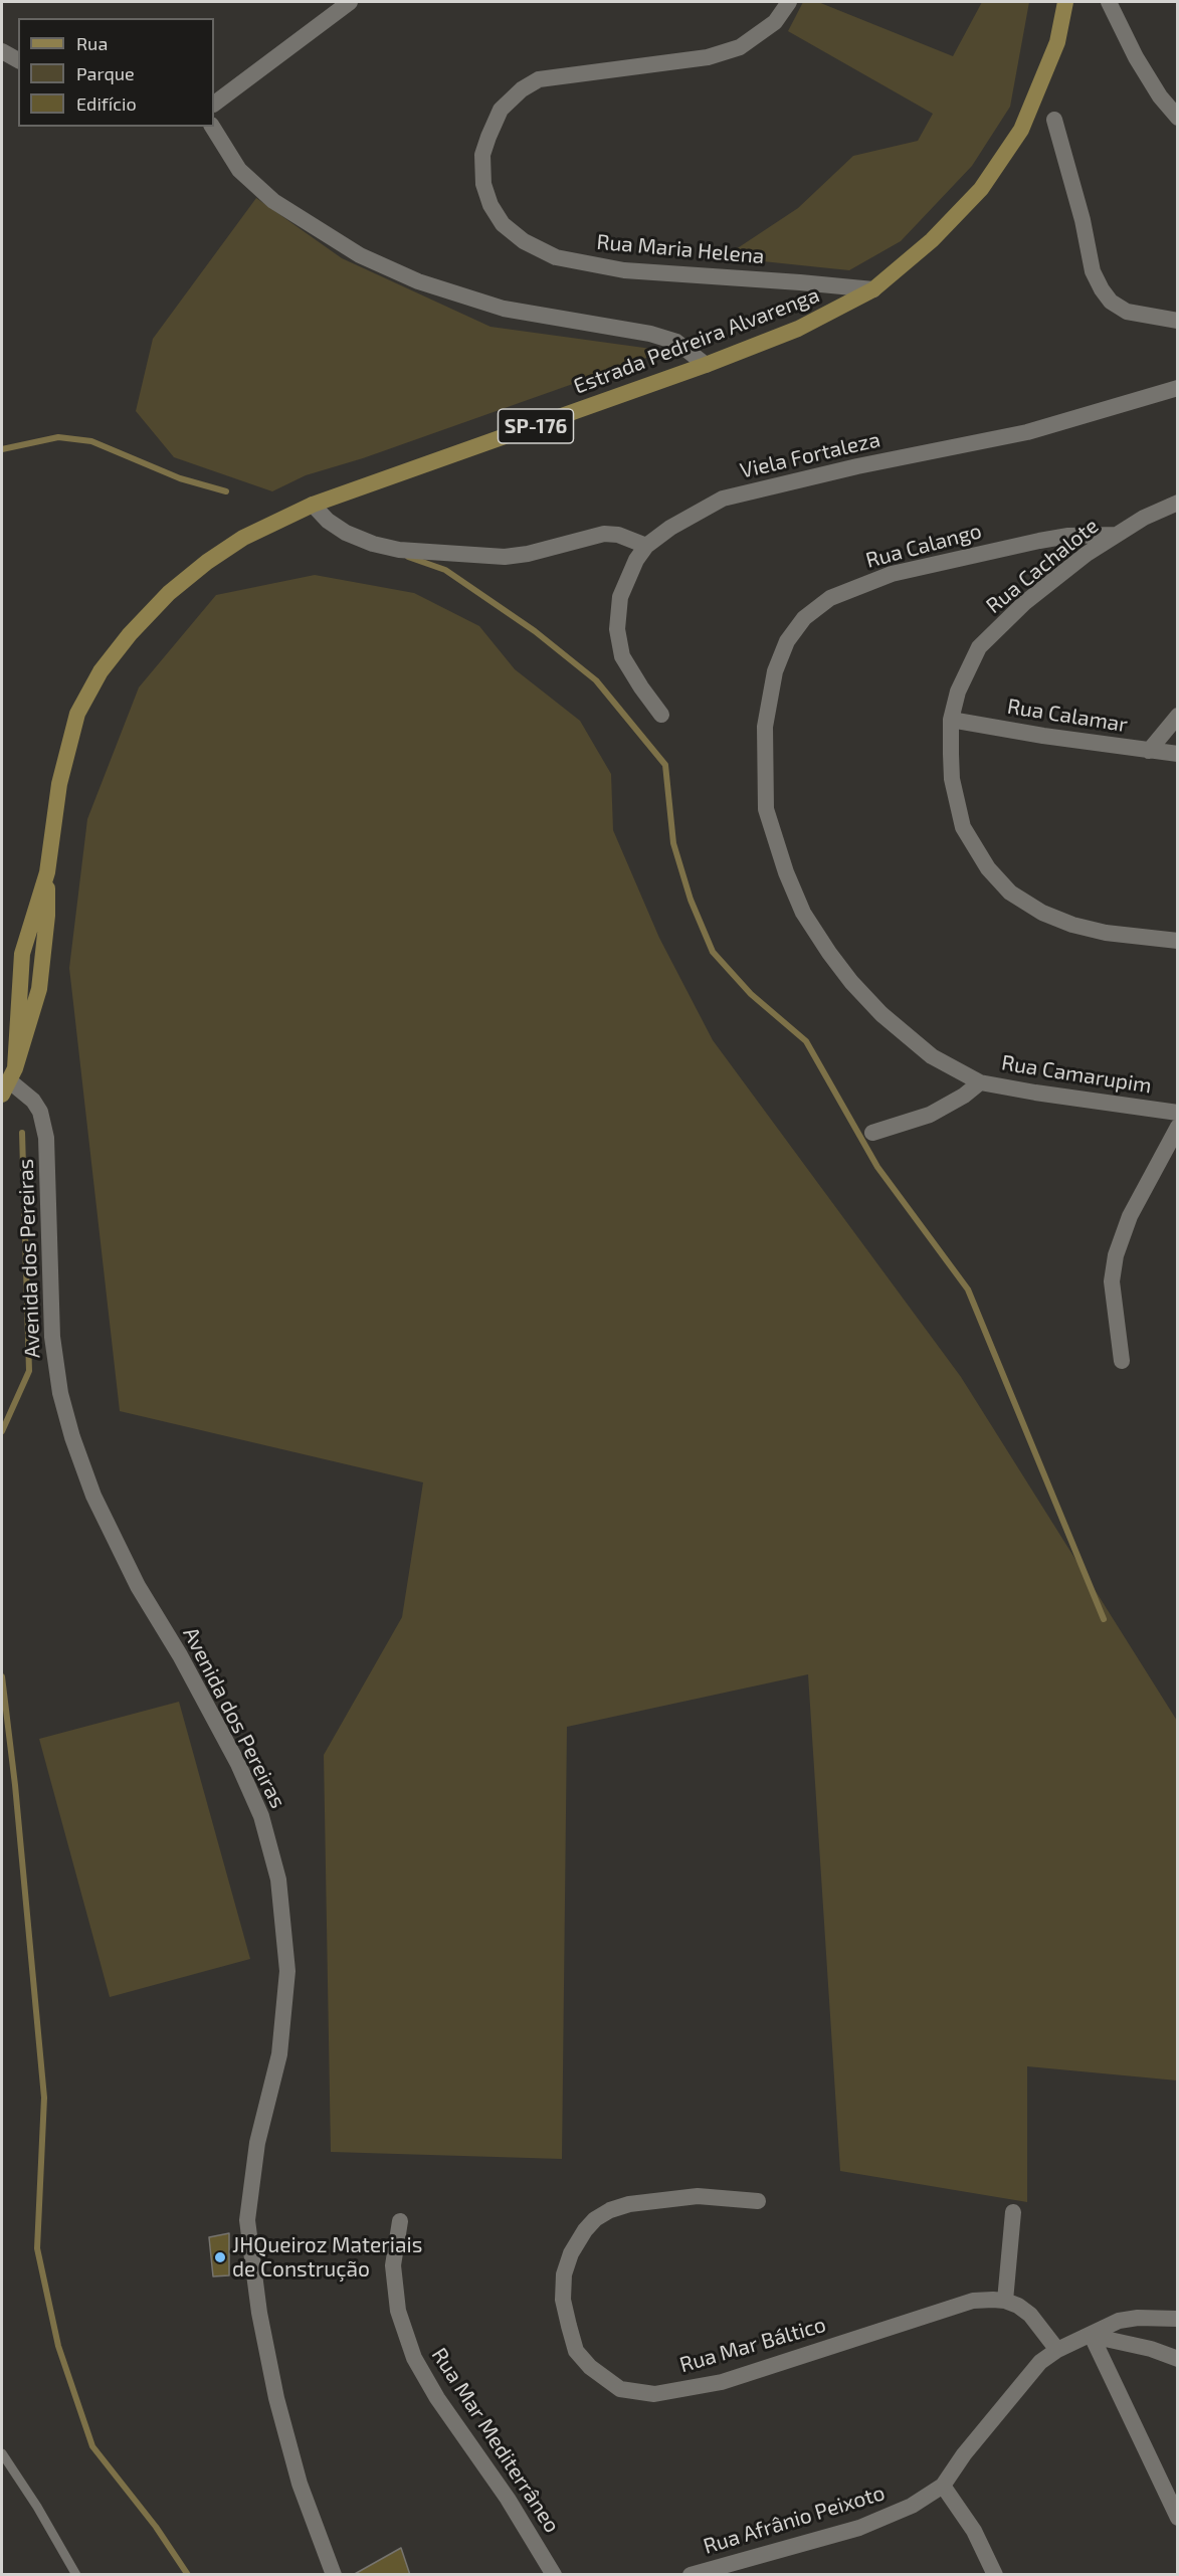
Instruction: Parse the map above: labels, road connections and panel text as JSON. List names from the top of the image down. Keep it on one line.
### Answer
{"streets":{"main road":["Estrada Pedreira Alvarenga","SP-176"],"street":["Rua Maria Helena","Viela Fortaleza","Rua Calango","Rua Cachalote","Rua Calamar","Rua Camarupim","Avenida dos Pereiras","Rua Mar Báltico","Rua Mar Mediterrâneo","Rua Afrânio Peixoto"]},"crossings":[["Rua Maria Helena","Estrada Pedreira Alvarenga"],["Estrada Pedreira Alvarenga","Avenida dos Pereiras"],["Rua Calango","Rua Cachalote"],["Rua Calango","Rua Camarupim"],["Rua Cachalote","Rua Calamar"]],"places":["JHQueiroz Materiais de Construção"],"legend":["Rua","Parque","Edifício"]}
